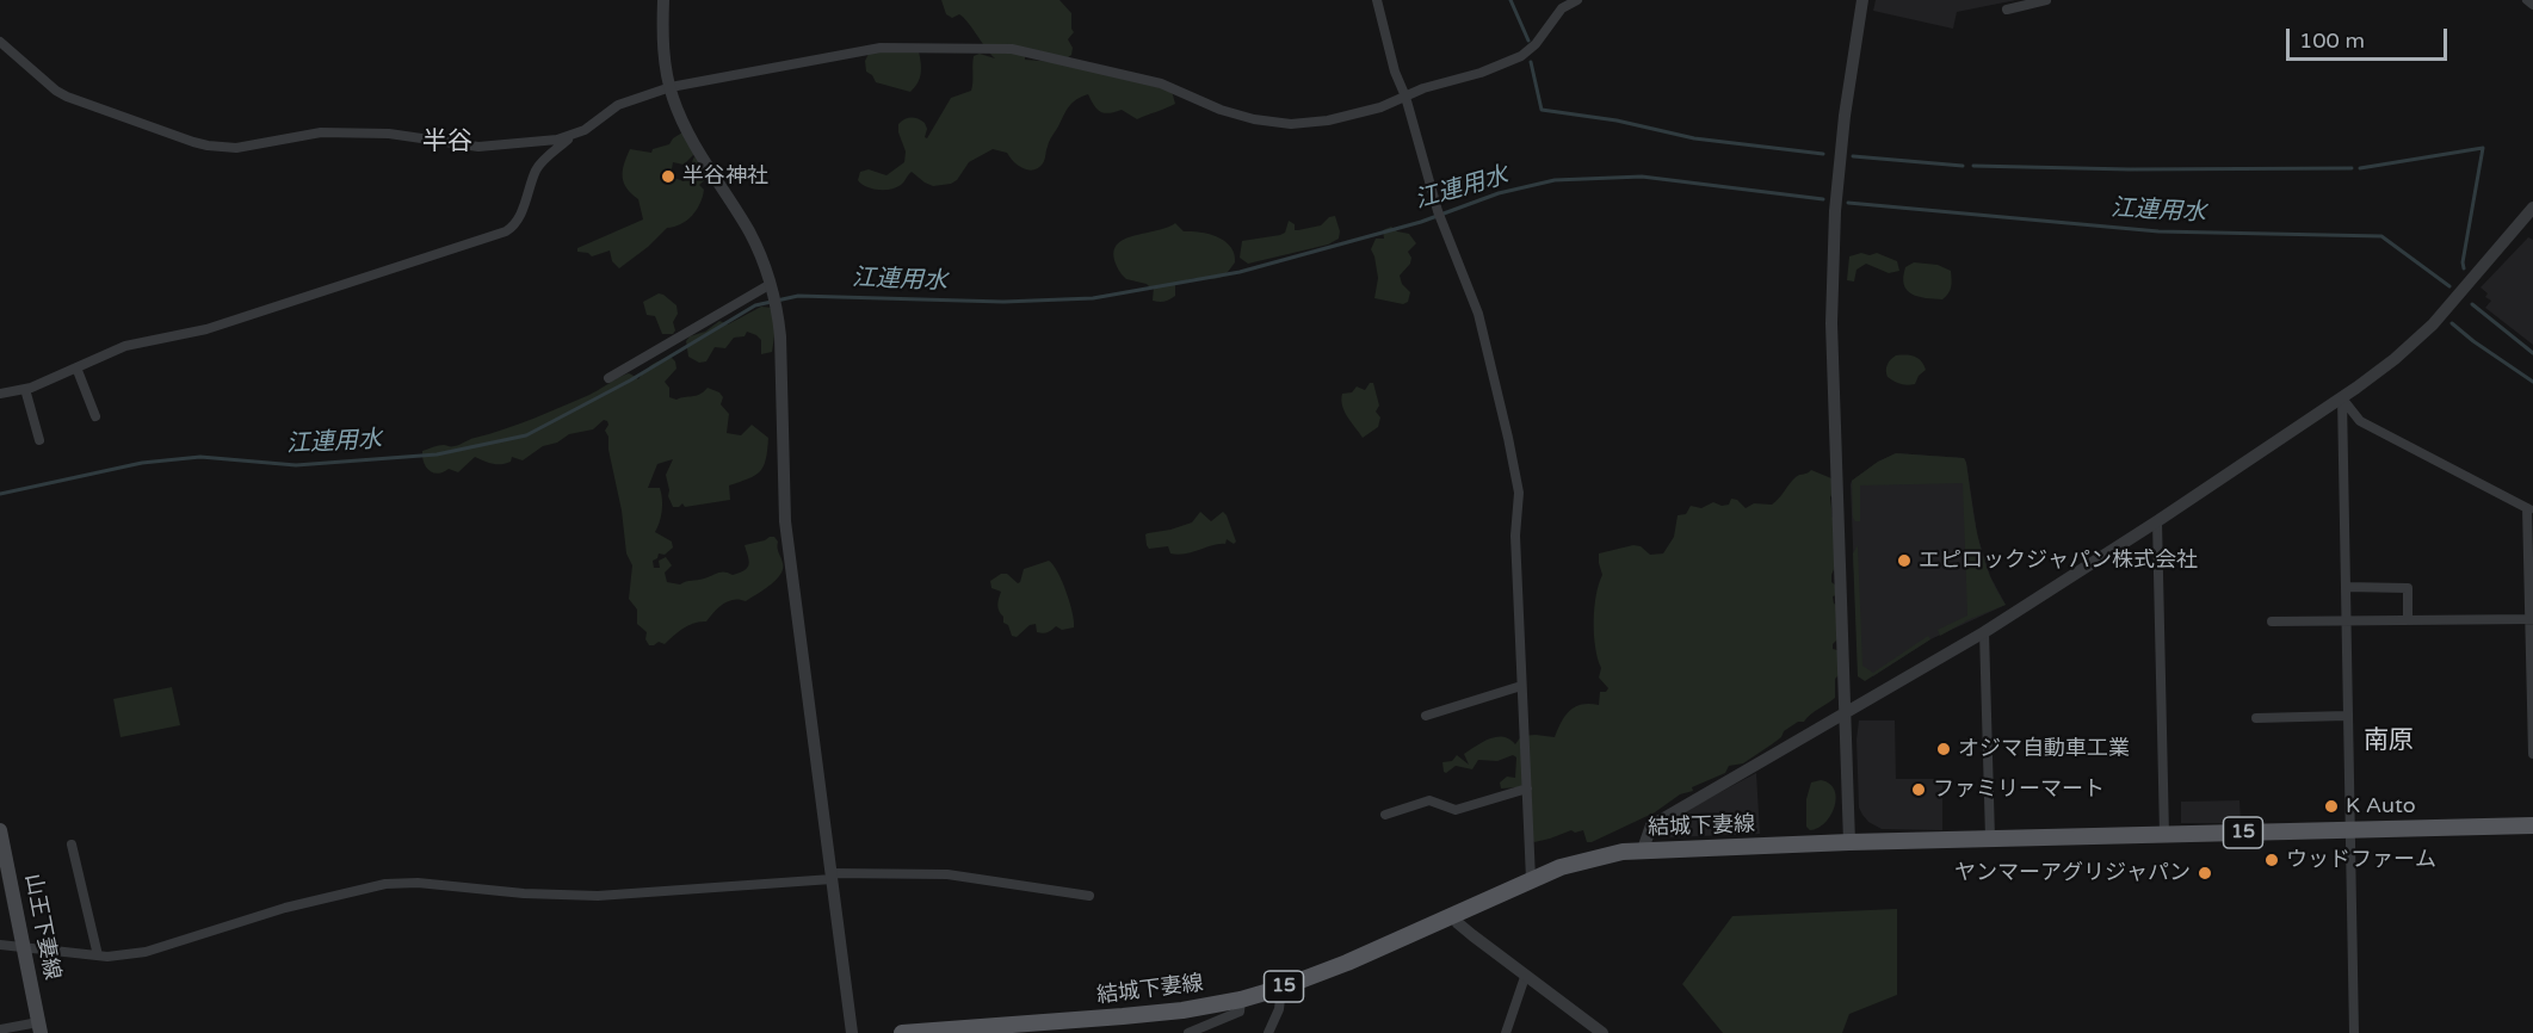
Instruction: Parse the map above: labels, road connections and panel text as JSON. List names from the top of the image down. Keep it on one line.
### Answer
{"streets":{"main road":["結城下妻線","15","山王下妻線"]},"districts":["半谷","南原"],"water":["江連用水"],"places":["半谷神社","エピロックジャパン株式会社","オジマ自動車工業","ファミリーマート","K Auto","ウッドファーム","ヤンマーアグリジャパン"],"scale_bar":"100 m"}
